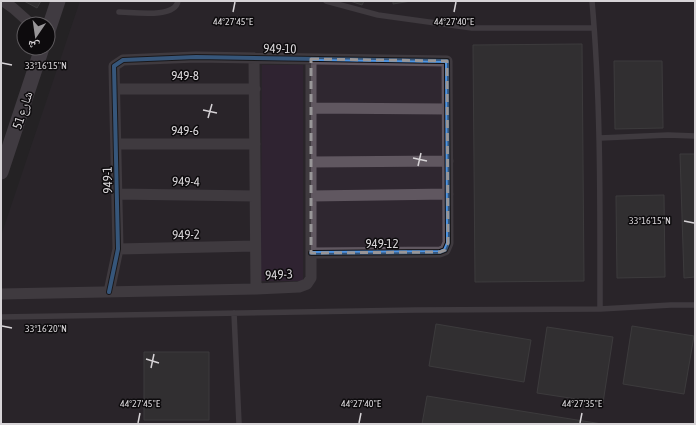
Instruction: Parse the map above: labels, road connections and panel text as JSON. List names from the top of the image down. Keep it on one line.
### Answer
{"streets":{"street":["949-10","949-8","شارع 51","949-6","949-1","949-4","949-2","949-12","949-3"]},"crossings":[["949-10","949-1"],["949-10","949-3"],["949-8","949-1"],["949-8","949-3"],["949-6","949-1"],["949-6","949-3"],["949-1","949-4"],["949-1","949-2"],["949-4","949-3"],["949-2","949-3"],["949-12","949-3"]],"north":"bottom","coordinates":["44°27'45\"E","44°27'40\"E","33°16'15\"N","33°16'20\"N","44°27'35\"E"]}
